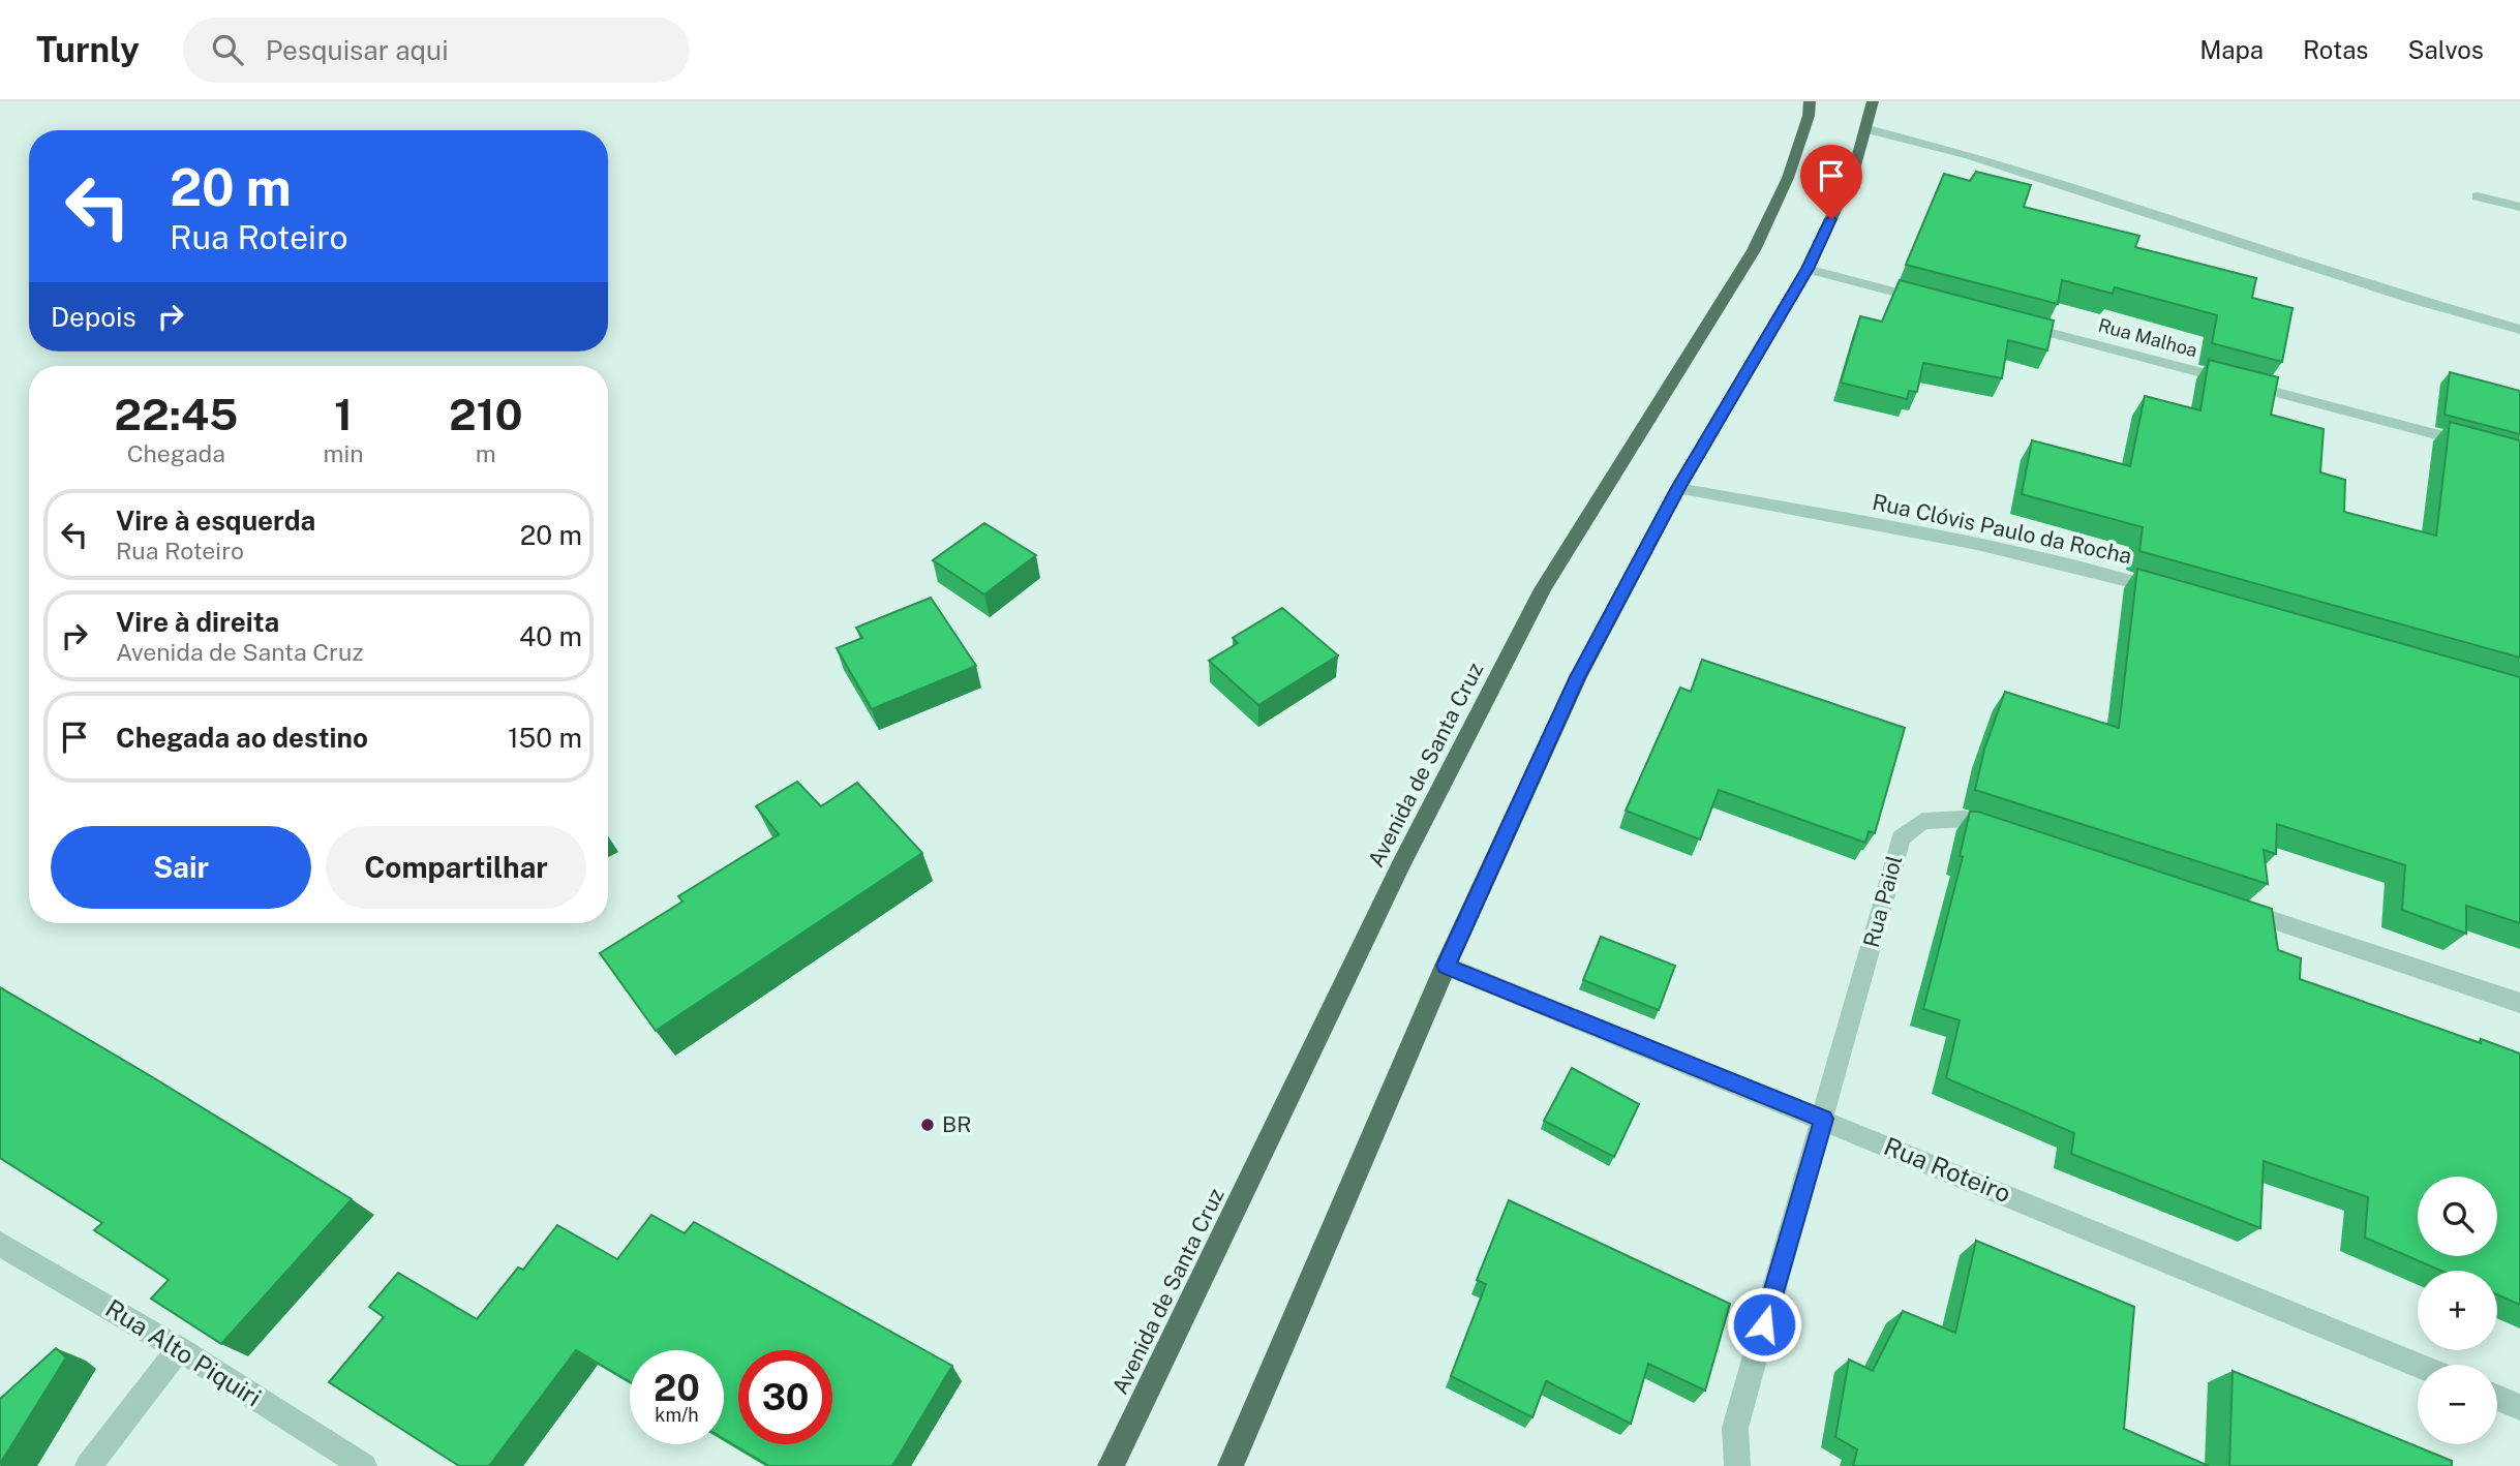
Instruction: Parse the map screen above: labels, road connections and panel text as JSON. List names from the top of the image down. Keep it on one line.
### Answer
{"streets":{"main road":["Avenida de Santa Cruz"],"street":["Rua Malhoa","Rua Clóvis Paulo da Rocha","Rua Paiol","Rua Roteiro","Rua Alto Piquiri"]},"crossings":[["Rua Paiol","Rua Roteiro"]],"places":["BR"],"page":{"header":"Turnly","search":"Pesquisar aqui","nav":["Mapa","Rotas","Salvos"],"turn":["20 m","Rua Roteiro"],"then":"Depois","eta":["22:45","Chegada","1","min","210","m"],"list":[{"name":"Vire à esquerda","note":"Rua Roteiro","value":"20 m"},{"name":"Vire à direita","note":"Avenida de Santa Cruz","value":"40 m"},{"name":"Chegada ao destino","value":"150 m"}],"buttons":["Sair","Compartilhar"],"map_buttons":["+","−"],"speed":"20 km/h","limit":"30"}}
